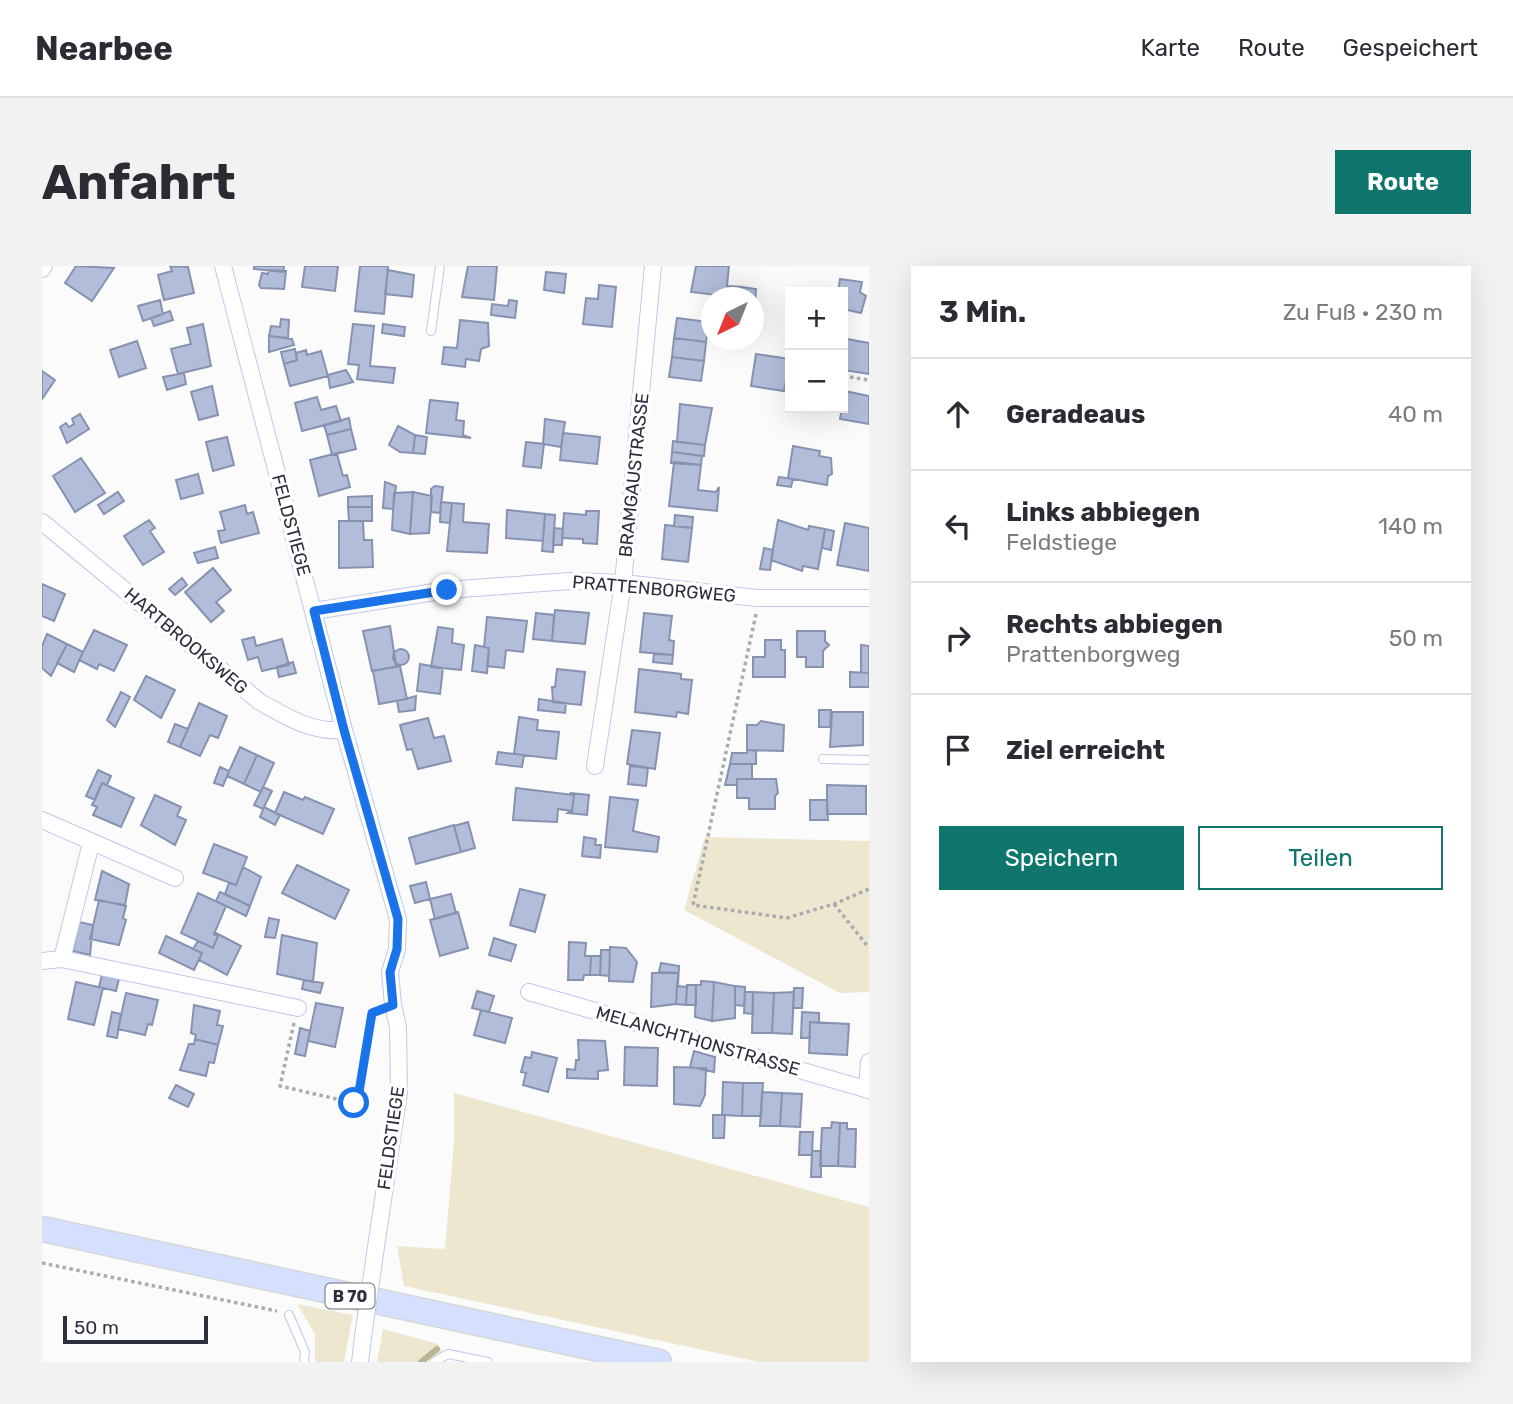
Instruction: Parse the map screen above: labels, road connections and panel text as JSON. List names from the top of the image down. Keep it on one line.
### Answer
{"streets":{"main road":["B 70"],"street":["BRAMGAUSTRASSE","FELDSTIEGE","PRATTENBORGWEG","HARTBROOKSWEG","MELANCHTHONSTRASSE"]},"crossings":[["BRAMGAUSTRASSE","PRATTENBORGWEG"],["FELDSTIEGE","PRATTENBORGWEG"],["FELDSTIEGE","HARTBROOKSWEG"]],"scale_bar":"50 m","north":"bottom left","page":{"header":"Nearbee","nav":["Karte","Route","Gespeichert"],"buttons":["Route",["Speichern","Teilen"]],"title":"Anfahrt","heading":["3 Min.","Zu Fuß · 230 m"],"map_buttons":["+","−"],"list":[["Geradeaus","40 m"],["Links abbiegen","Feldstiege","140 m"],["Rechts abbiegen","Prattenborgweg","50 m"],"Ziel erreicht"],"scale":"50 m"}}
